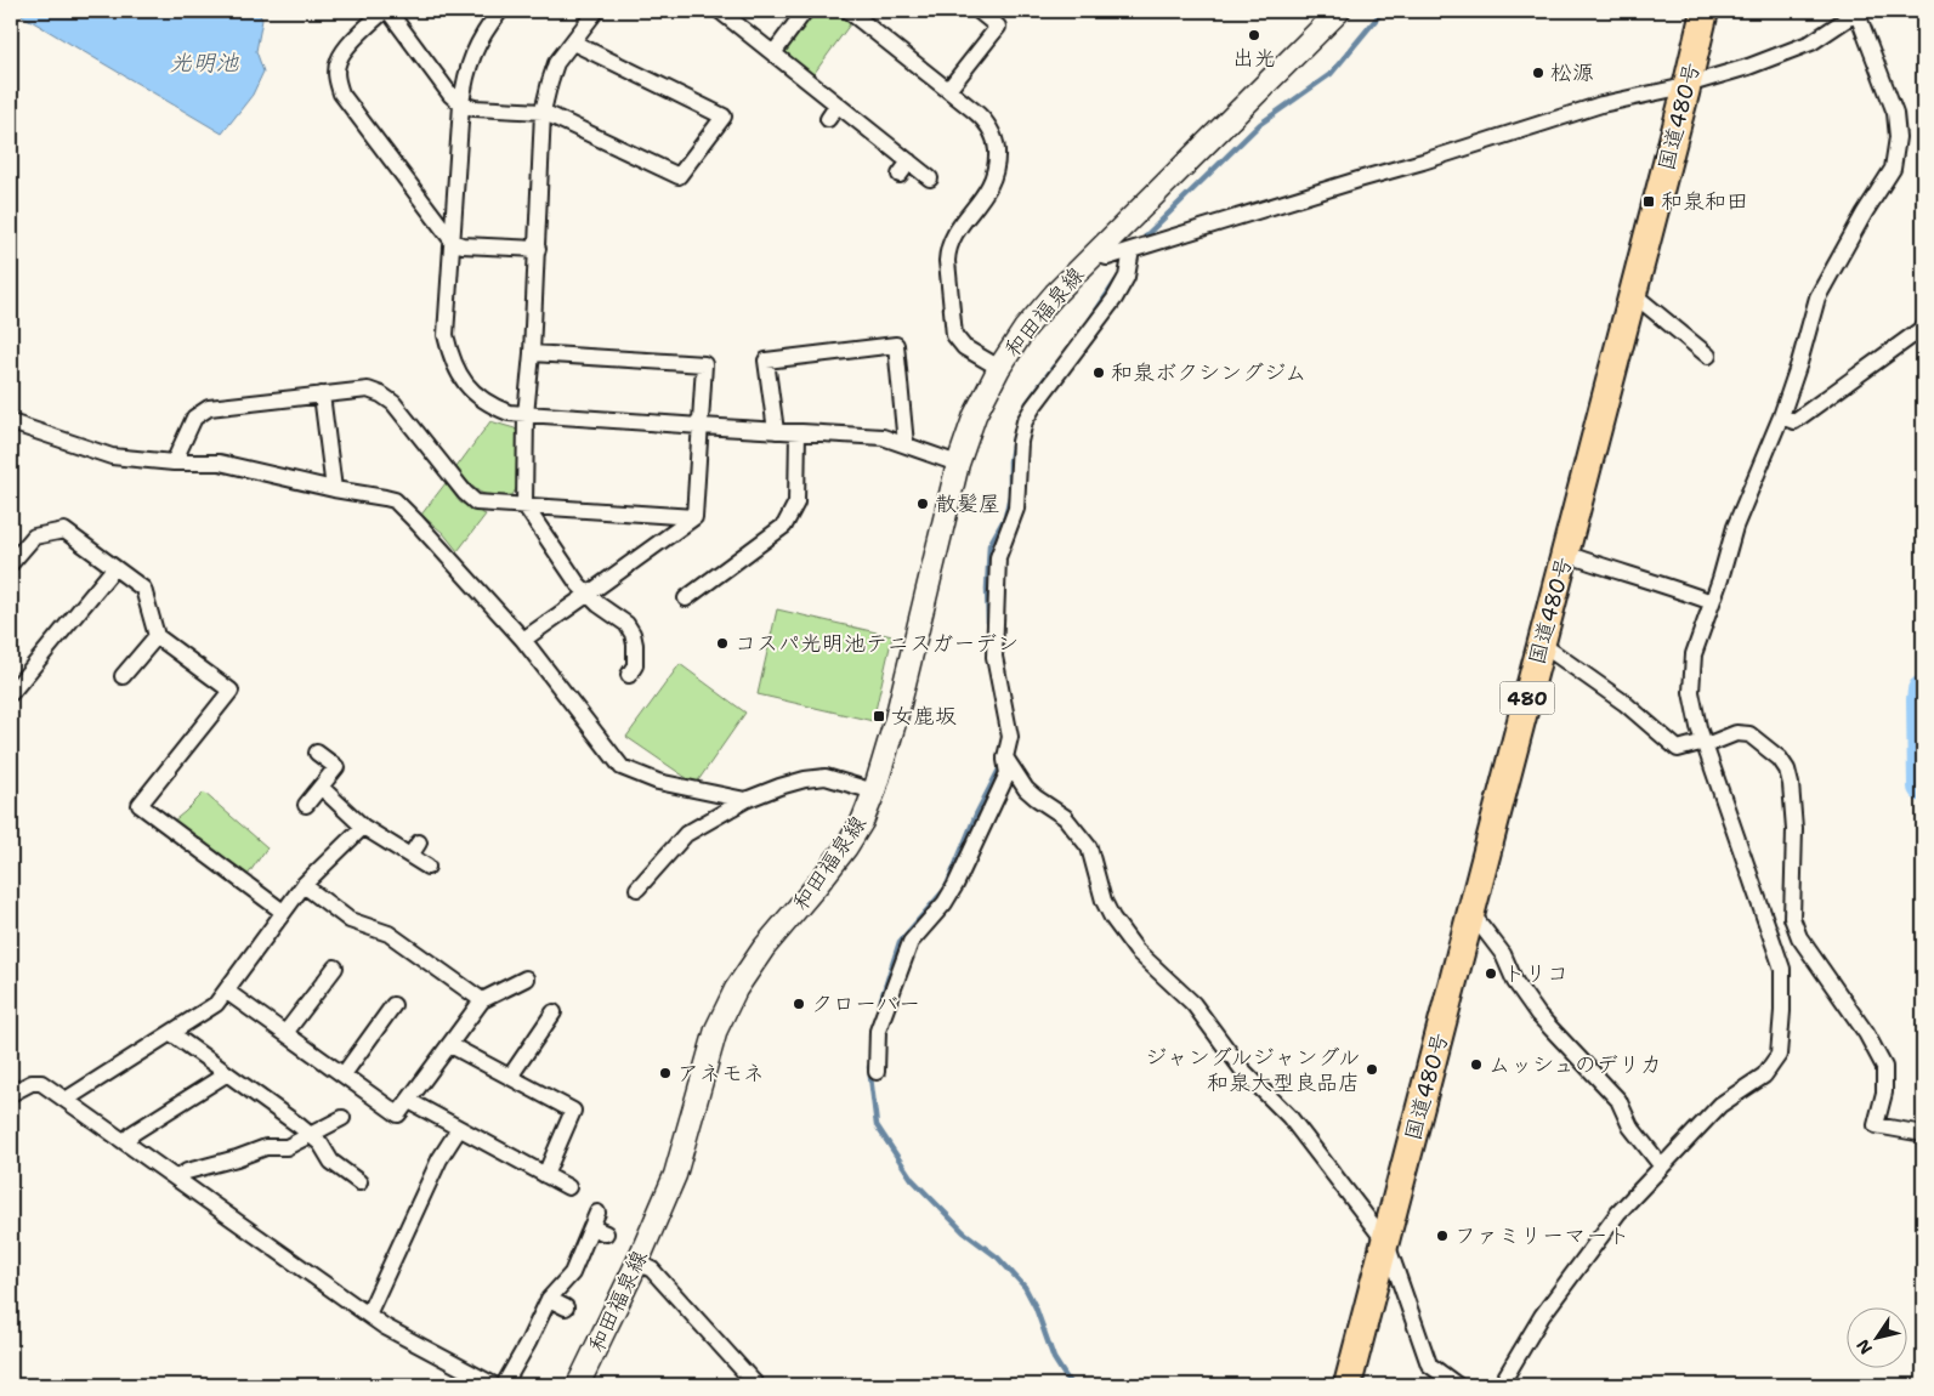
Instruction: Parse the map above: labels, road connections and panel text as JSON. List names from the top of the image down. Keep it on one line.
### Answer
{"streets":{"highway":["国道480号","480"],"main road":["和田福泉線"]},"water":["光明池"],"places":{"other":["出光","松源","和泉ボクシングジム","散髪屋","コスパ光明池テニスガーデン","トリコ","クローバー","ムッシュのデリカ","ジャングルジャングル 和泉大型良品店","アネモネ","ファミリーマート"],"transit":["和泉和田","女鹿坂"]},"north":"bottom left"}
